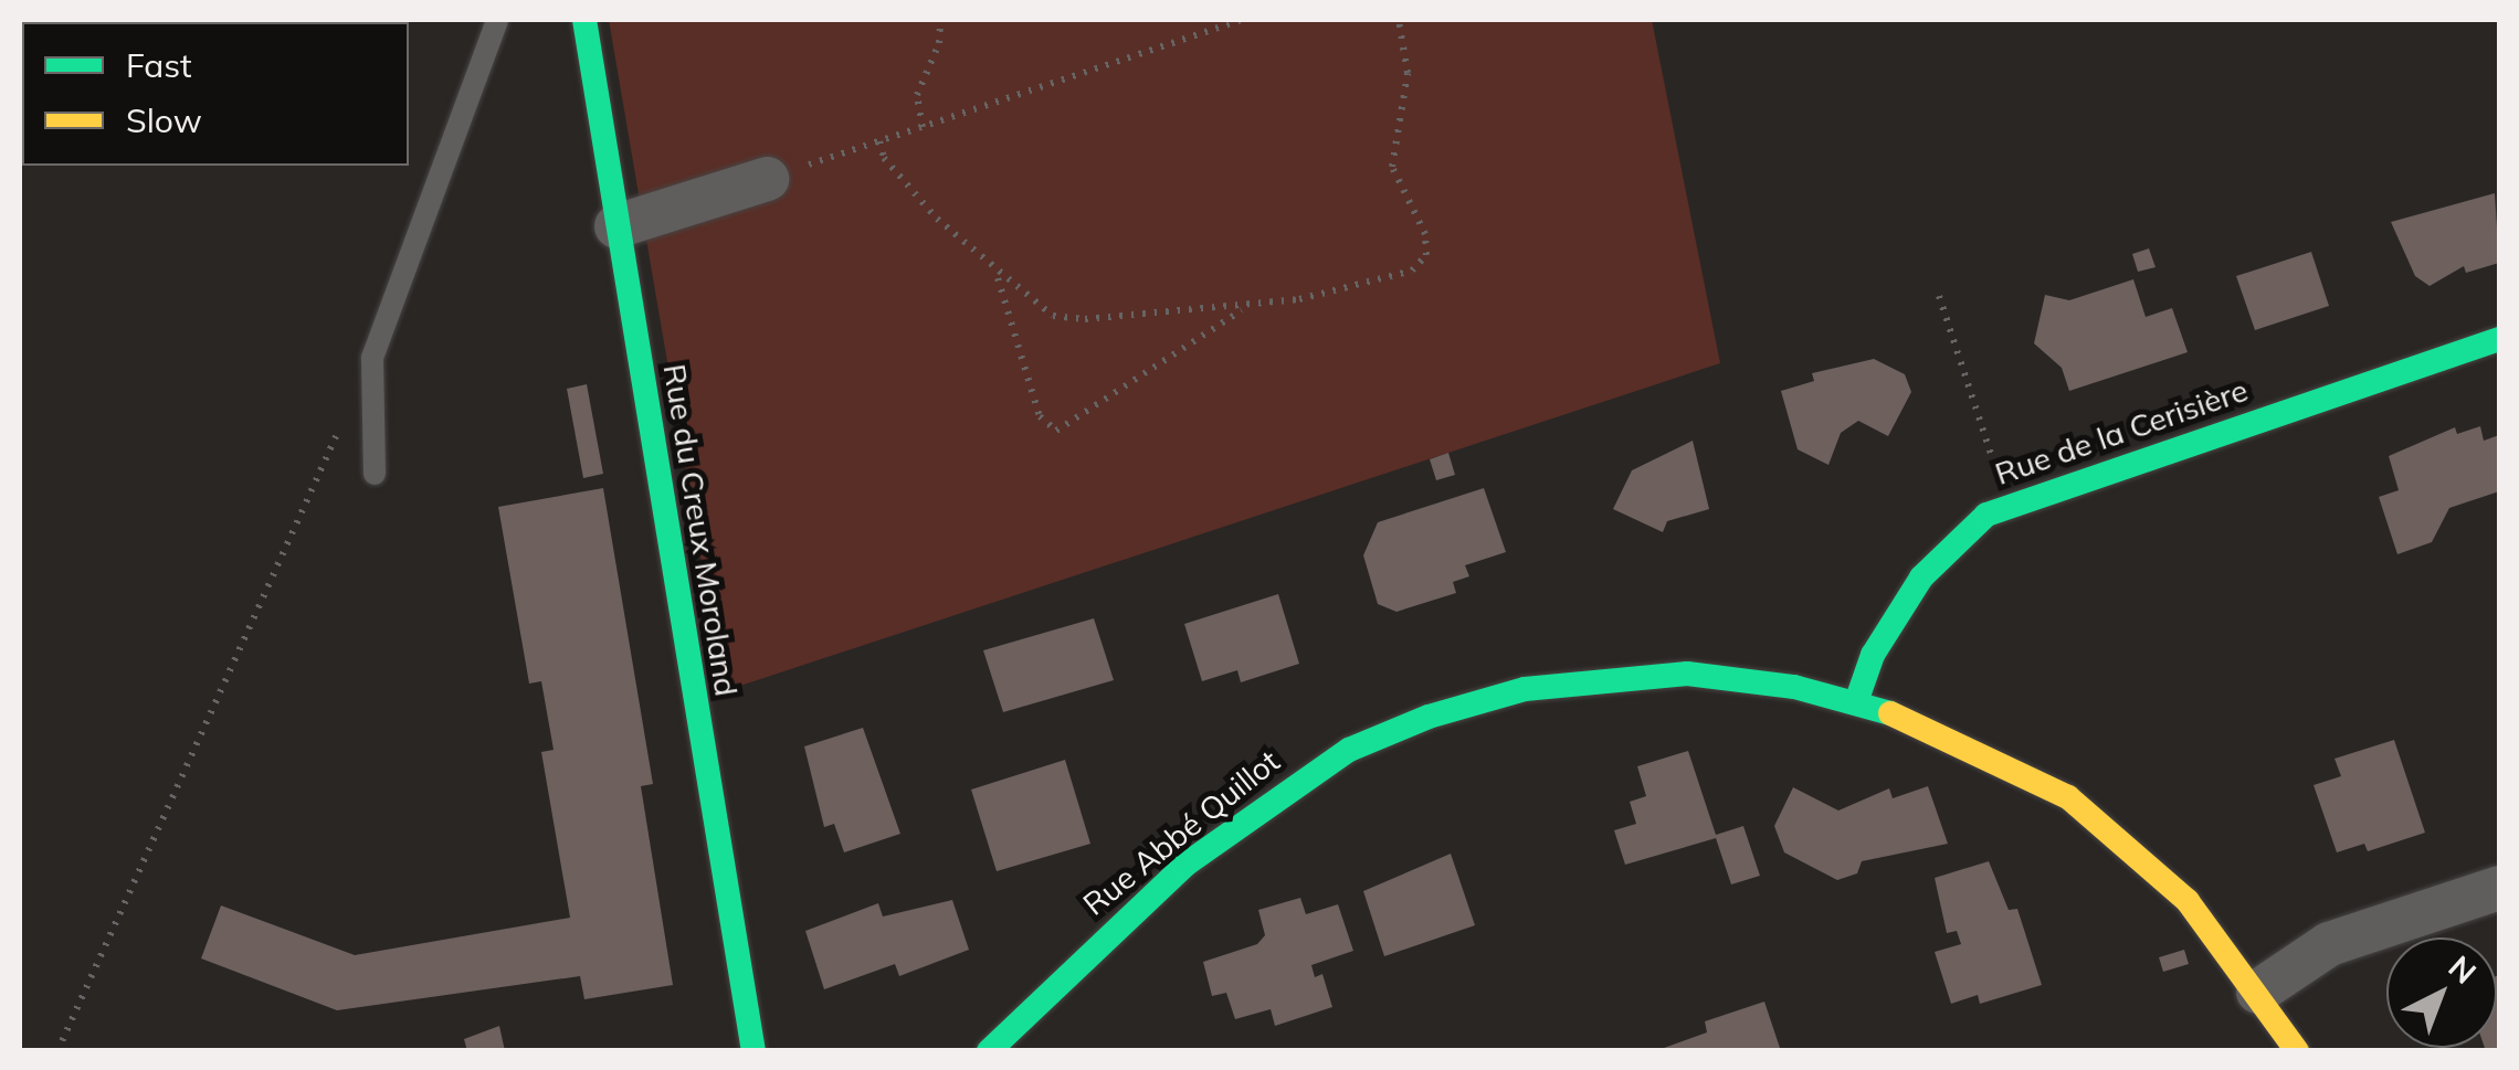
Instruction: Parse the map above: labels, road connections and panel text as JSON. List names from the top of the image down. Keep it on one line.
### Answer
{"streets":{"street":["Rue de la Cerisière","Rue du Creux Moroland","Rue Abbé Quillot"]},"crossings":[["Rue de la Cerisière","Rue Abbé Quillot"]],"legend":["Fast","Slow"],"north":"top right"}
